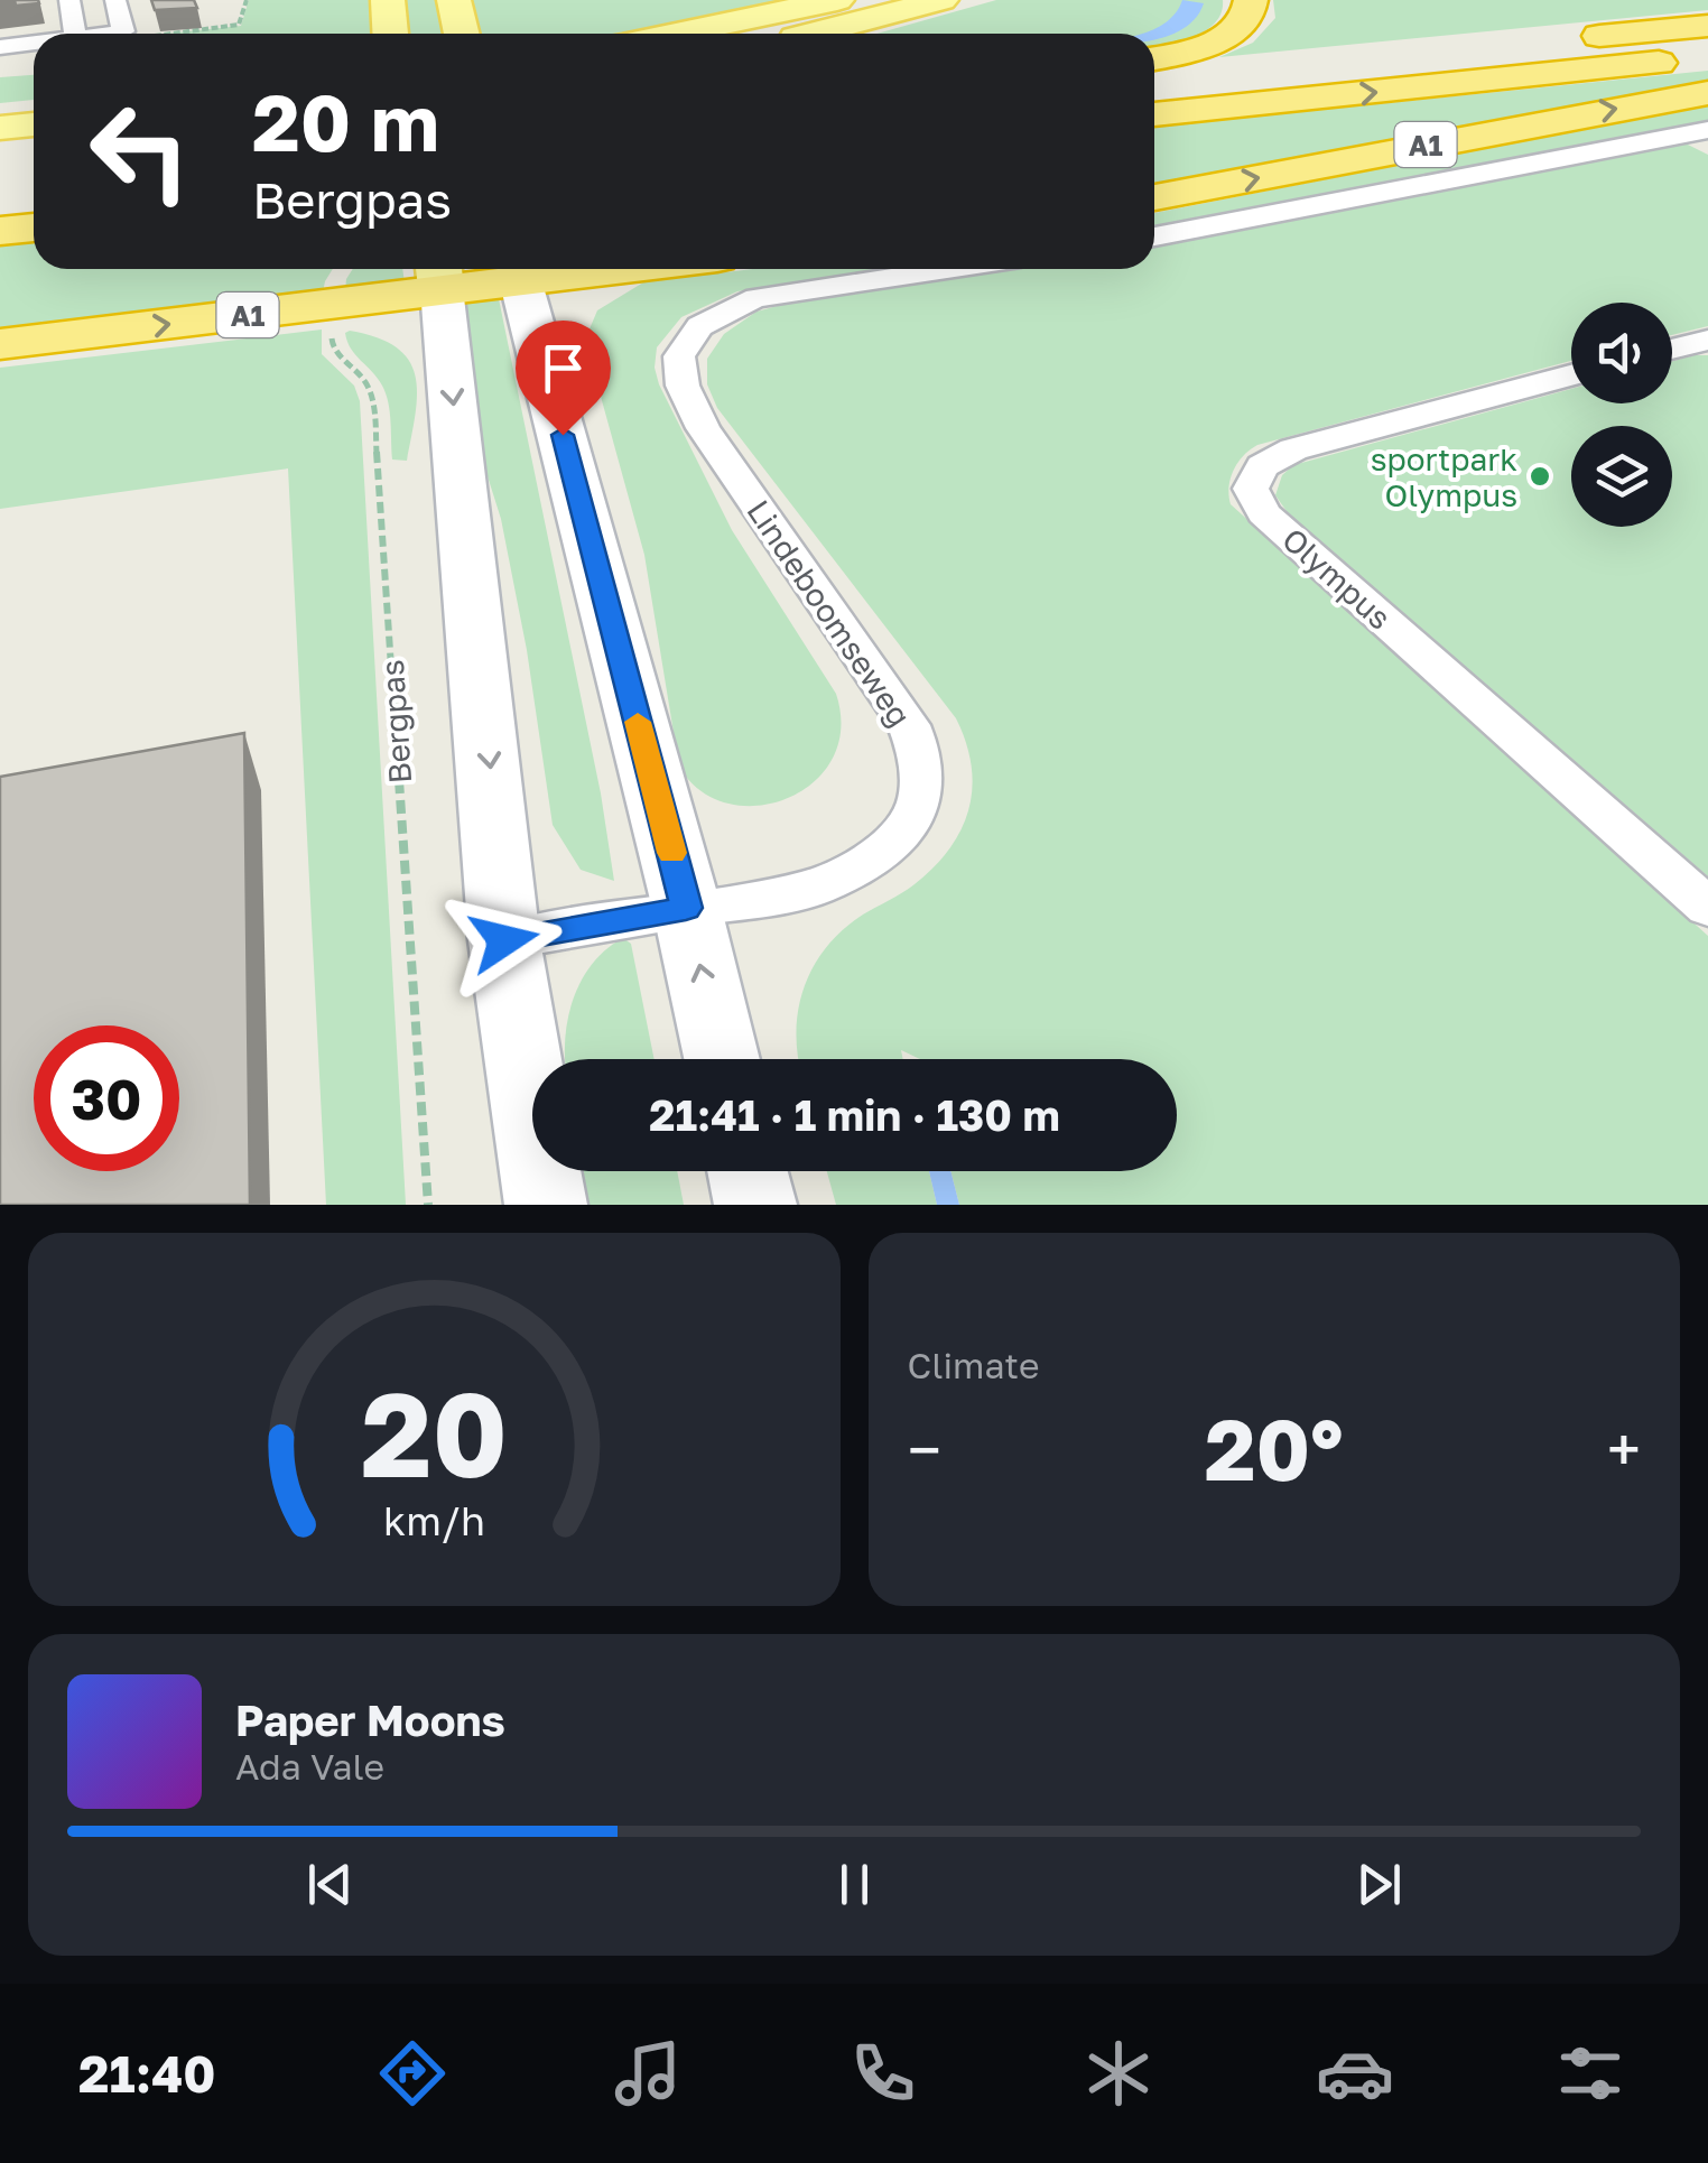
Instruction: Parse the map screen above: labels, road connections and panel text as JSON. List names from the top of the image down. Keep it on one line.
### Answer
{"streets":{"highway":["A1"],"street":["Olympus","Lindeboomseweg"],"path":["Bergpas"]},"crossings":[["A1","Bergpas"]],"places":["sportpark Olympus"],"page":{"turn":["20 m","Bergpas"],"limit":"30","trip":"21:41 · 1 min · 130 m","tile":"Climate","heat":["−","20°","+"],"song":["Paper Moons","Ada Vale"],"tabs":"21:40","gauge":["20","km/h"]}}
